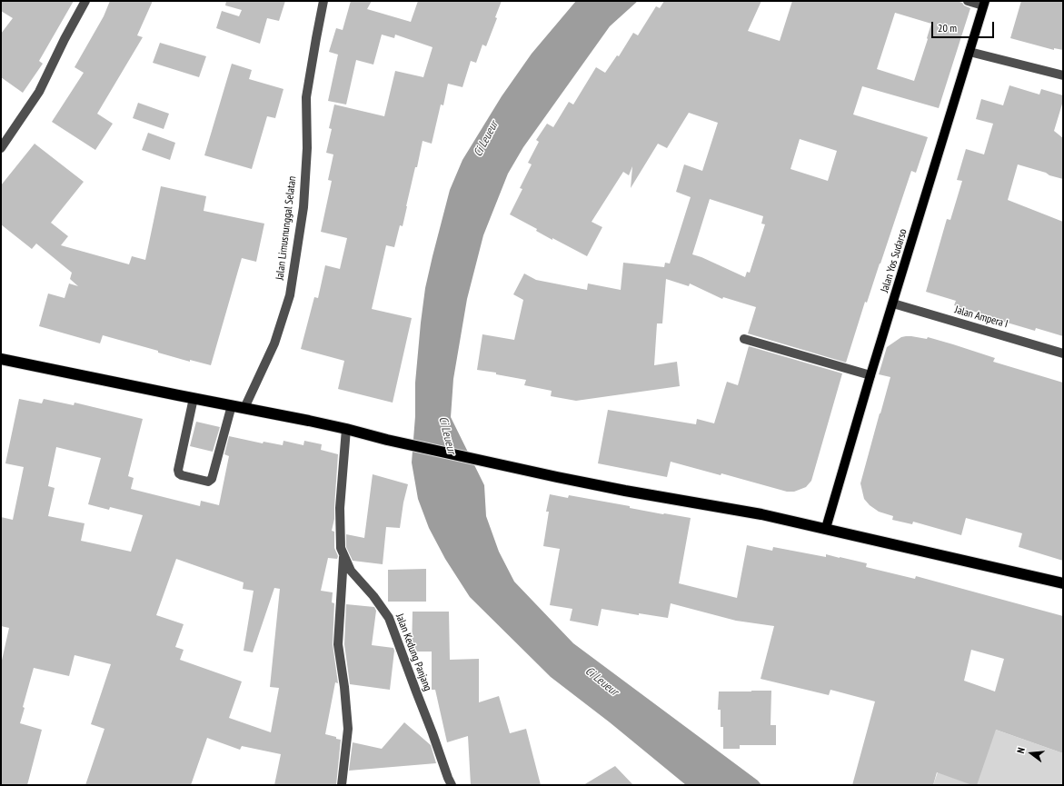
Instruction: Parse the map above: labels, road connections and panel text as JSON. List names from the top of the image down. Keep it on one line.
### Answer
{"streets":{"main road":["Jalan Yos Sudarso"],"street":["Jalan Limusnunggal Selatan","Jalan Ampera I","Jalan Kedung Panjang"]},"crossings":[["Jalan Yos Sudarso","Jalan Ampera I"]],"water":["Ci Leueur"],"scale_bar":"20 m","north":"left"}
